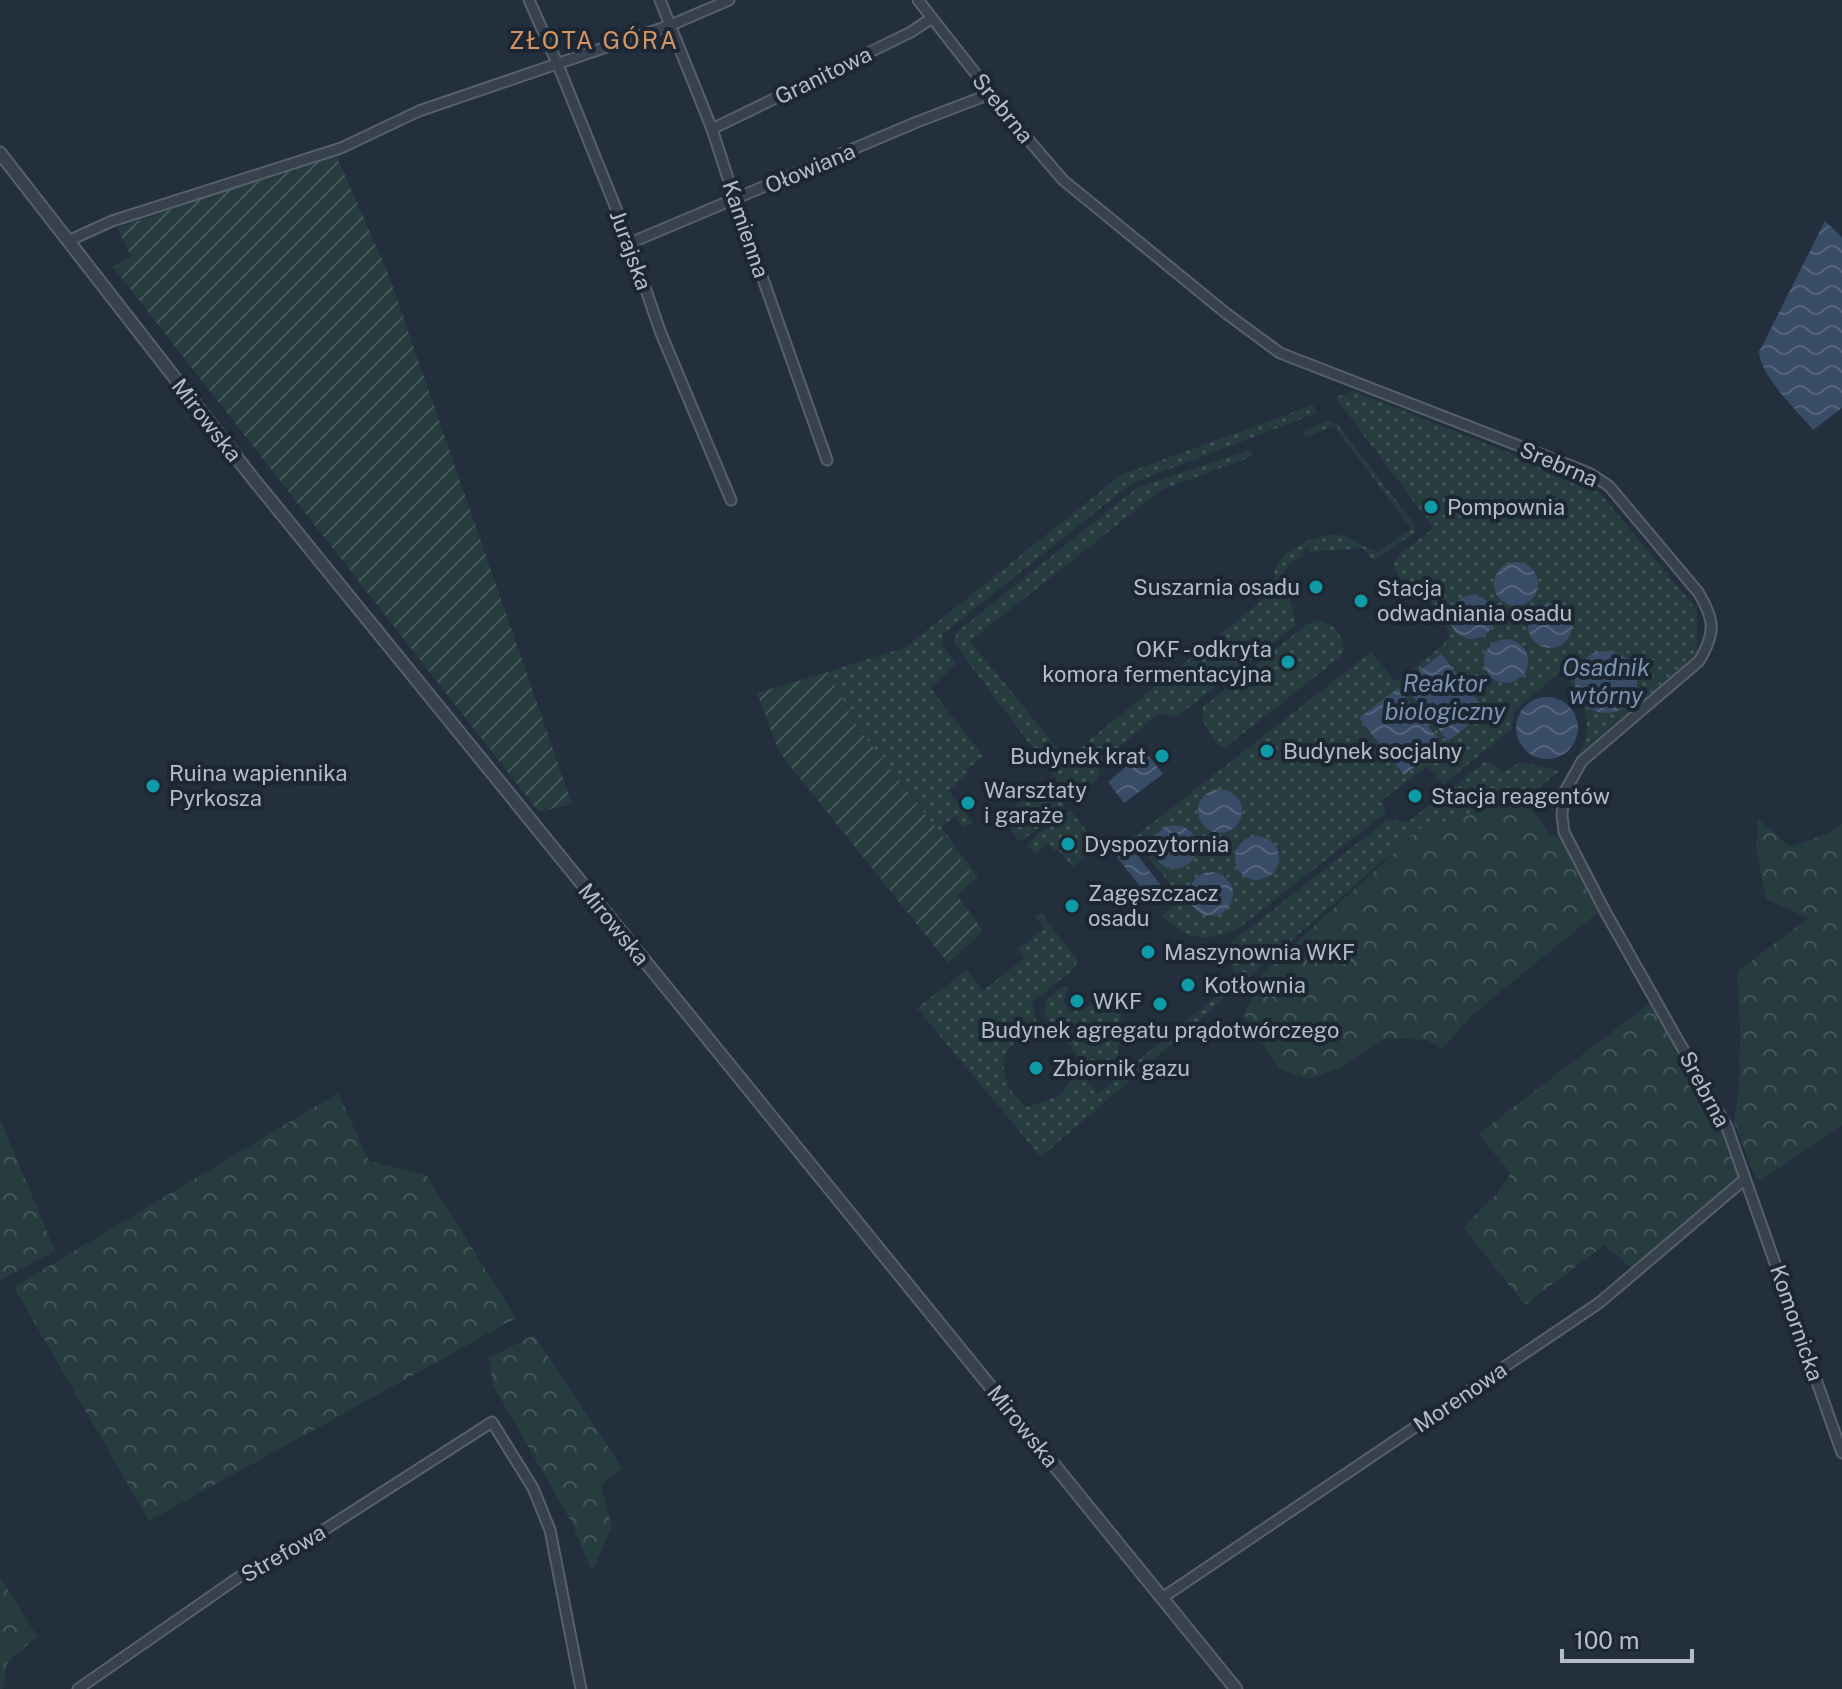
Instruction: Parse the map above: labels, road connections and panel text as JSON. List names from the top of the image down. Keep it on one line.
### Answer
{"streets":{"street":["Granitowa","Srebrna","Ołowiana","Kamienna","Jurajska","Mirowska","Komornicka","Morenowa","Strefowa"]},"crossings":[["Granitowa","Srebrna"],["Granitowa","Kamienna"],["Srebrna","Ołowiana"],["Srebrna","Komornicka"],["Srebrna","Morenowa"],["Ołowiana","Kamienna"],["Ołowiana","Jurajska"],["Mirowska","Morenowa"]],"districts":["ZŁOTA GÓRA"],"water":["Osadnik wtórny","Reaktor biologiczny"],"places":["Pompownia","Suszarnia osadu","Stacja odwadniania osadu","OKF - odkryta komora fermentacyjna","Budynek socjalny","Budynek krat","Ruina wapiennika Pyrkosza","Stacja reagentów","Warsztaty i garaże","Dyspozytornia","Zagęszczacz osadu","Maszynownia WKF","Kotłownia","WKF","Budynek agregatu prądotwórczego","Zbiornik gazu"],"scale_bar":"100 m"}
